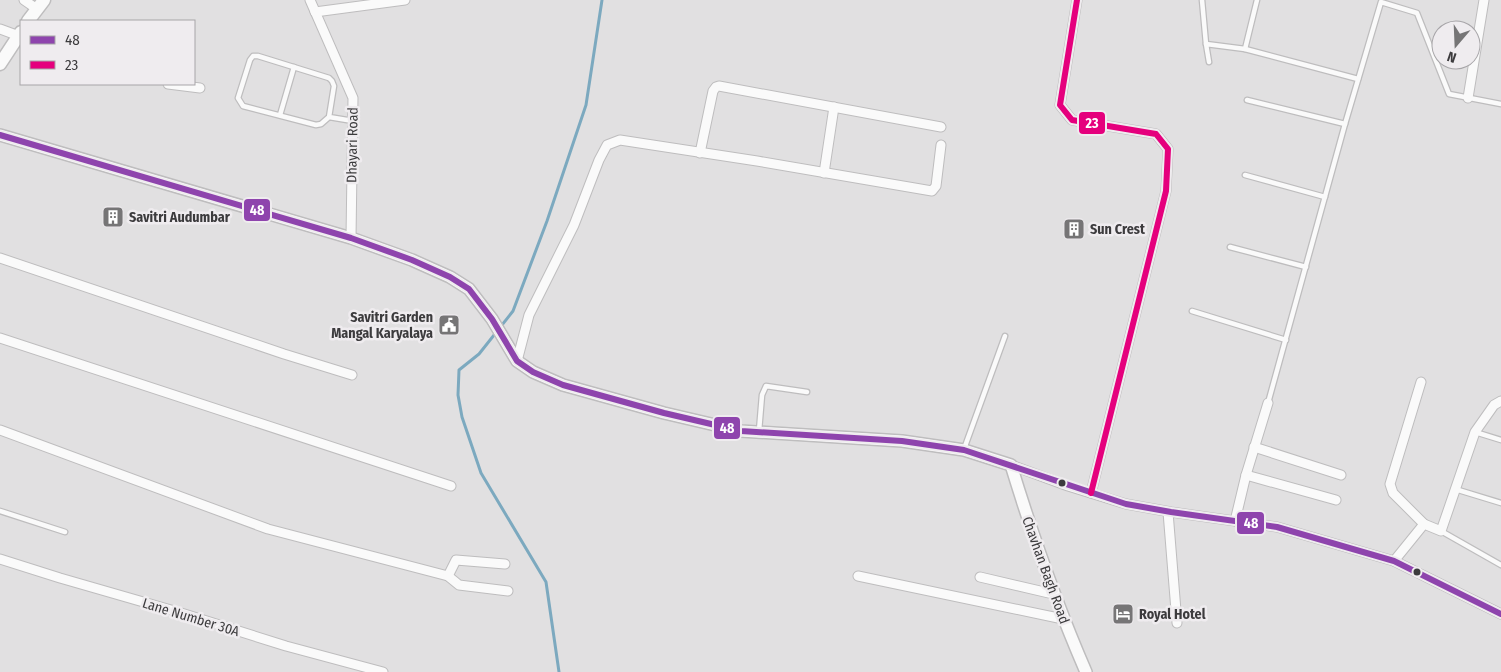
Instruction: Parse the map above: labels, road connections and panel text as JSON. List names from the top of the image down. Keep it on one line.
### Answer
{"streets":{"street":["Dhayari Road","Chavhan Bagh Road","Lane Number 30A"]},"places":{"building":["Savitri Audumbar","Sun Crest"],"public building":["Savitri Garden Mangal Karyalaya"],"hotel":["Royal Hotel"]},"lines":["transit line 23","transit line 48"],"legend":["48","23"],"north":"bottom"}
